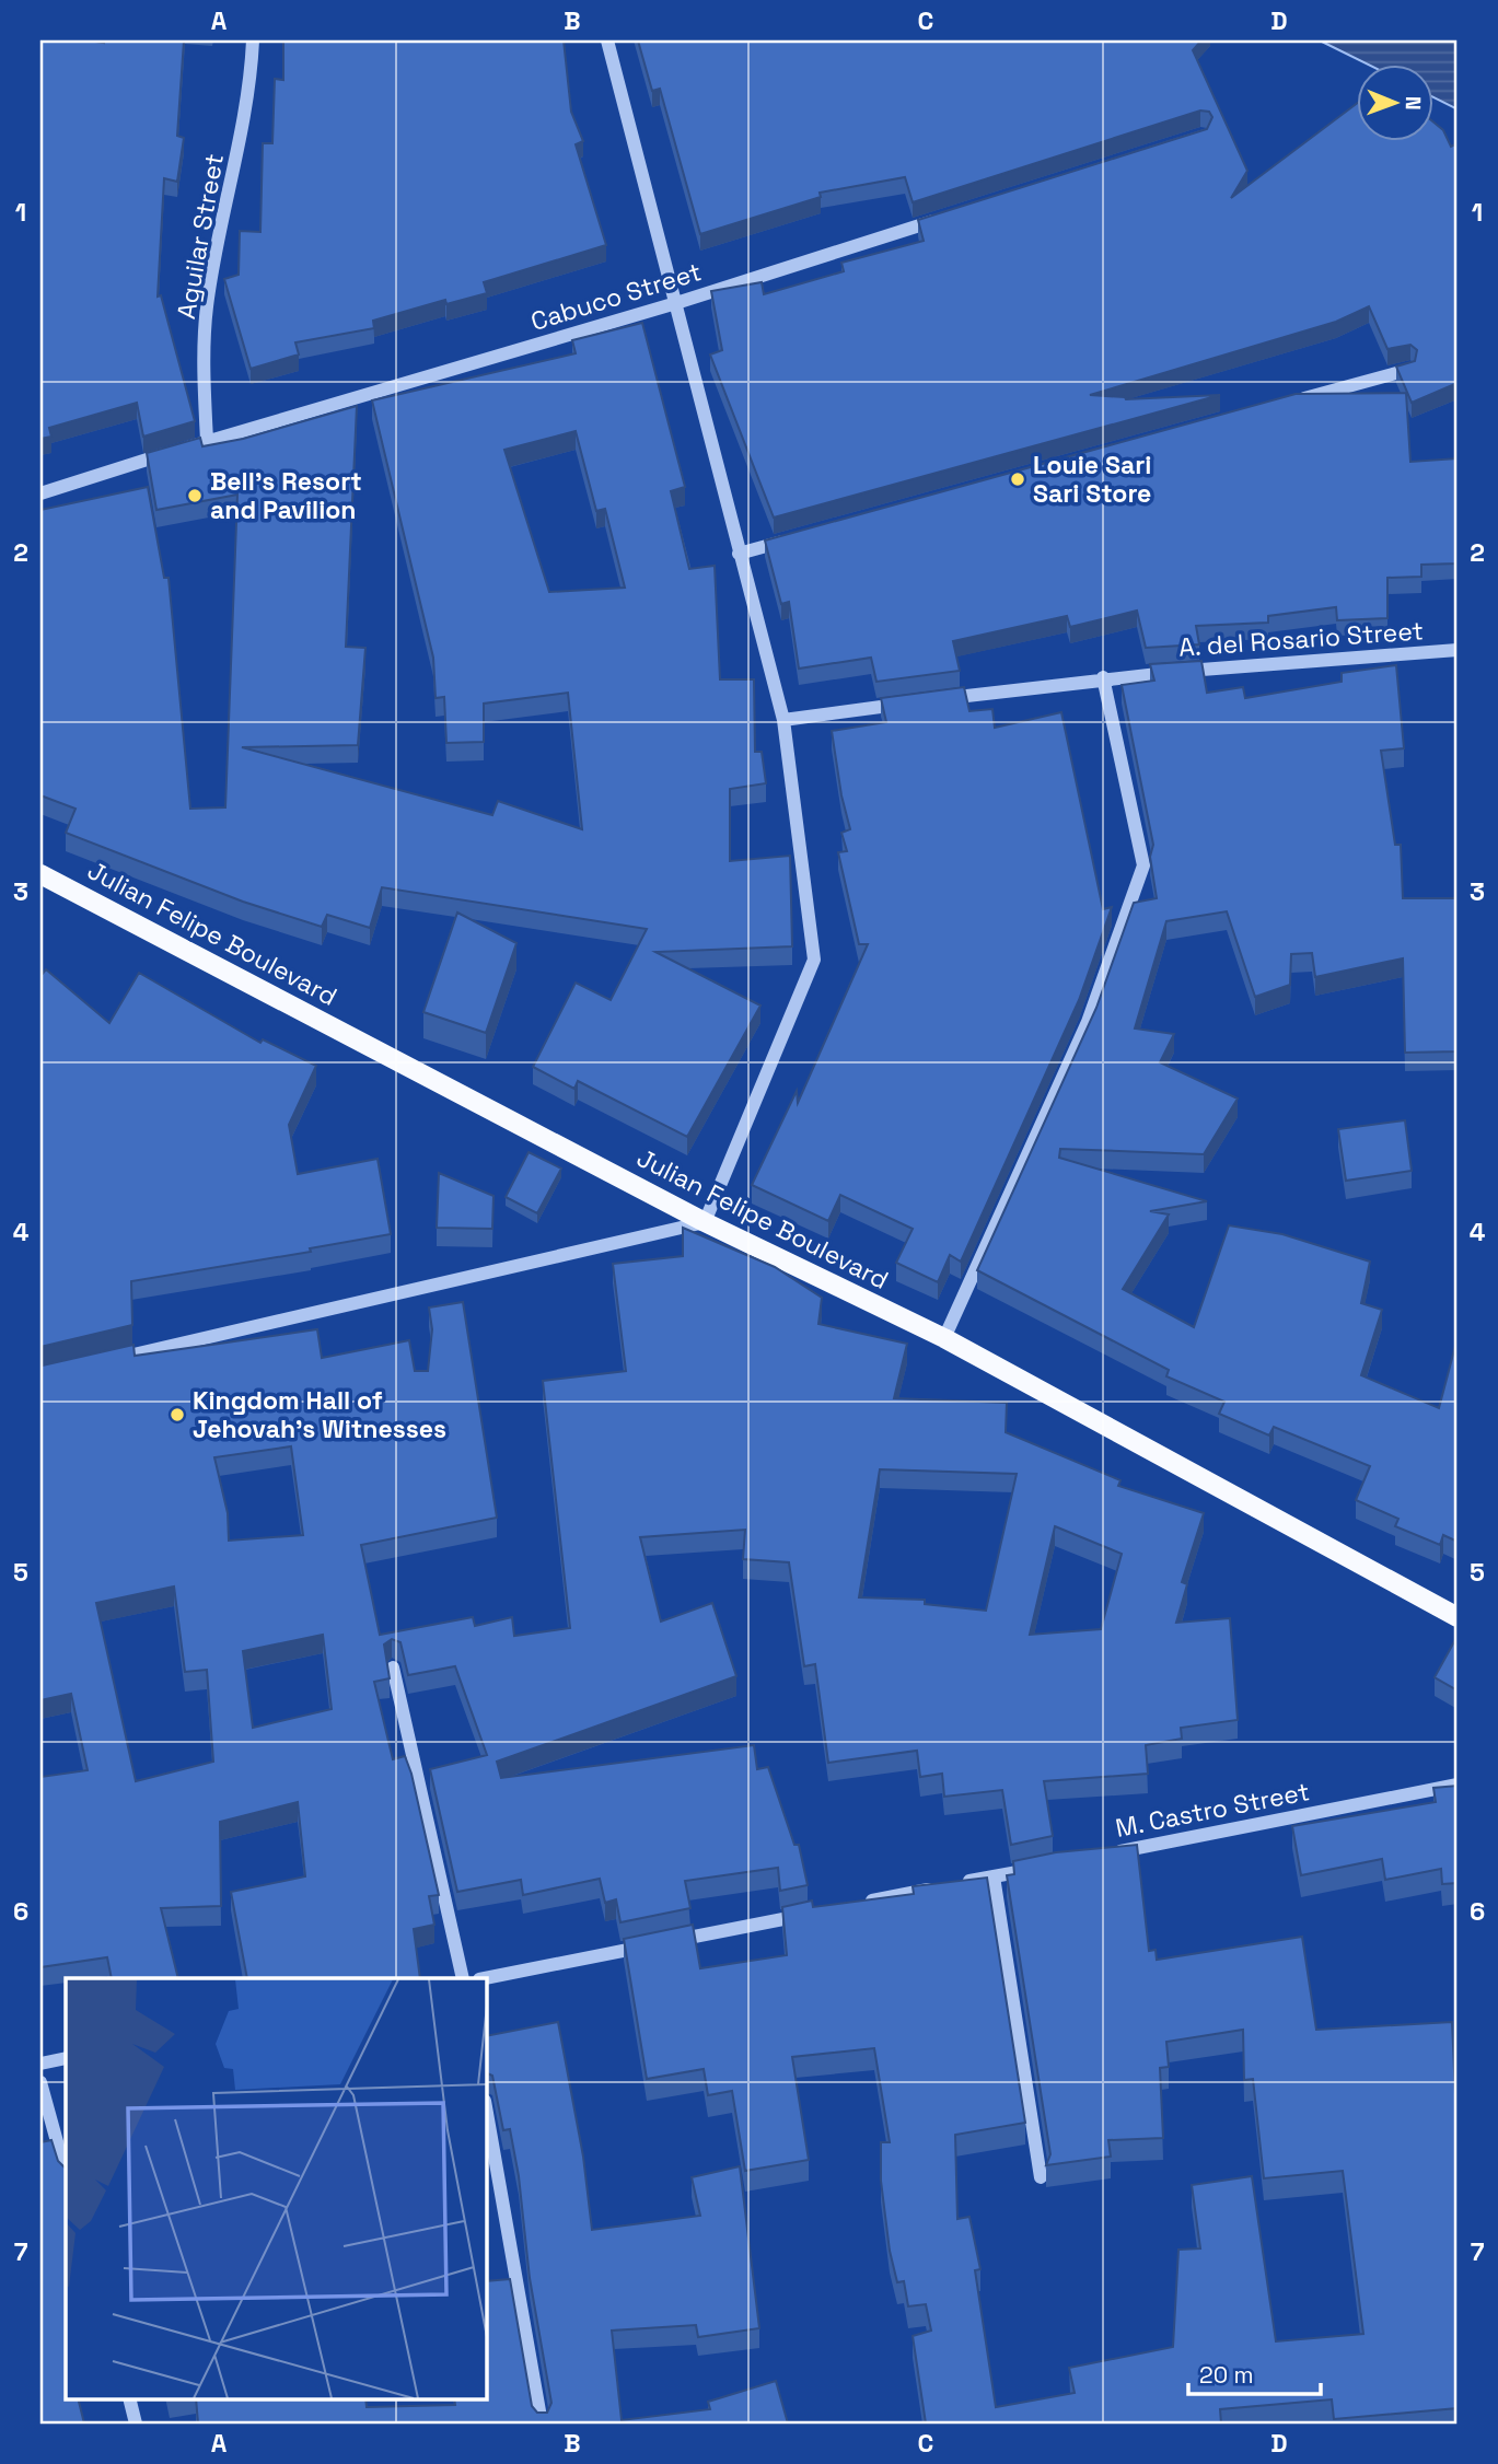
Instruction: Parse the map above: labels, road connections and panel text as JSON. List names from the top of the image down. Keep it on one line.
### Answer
{"streets":{"main road":["Julian Felipe Boulevard"],"street":["Aguilar Street","Cabuco Street","A. del Rosario Street","M. Castro Street"]},"crossings":[["Aguilar Street","Cabuco Street"]],"places":["Louie Sari Sari Store","Bell's Resort and Pavilion","Kingdom Hall of Jehovah's Witnesses"],"scale_bar":"20 m","north":"right","grid":{"columns":["A","B","C","D"],"rows":["1","2","3","4","5","6","7"]}}
